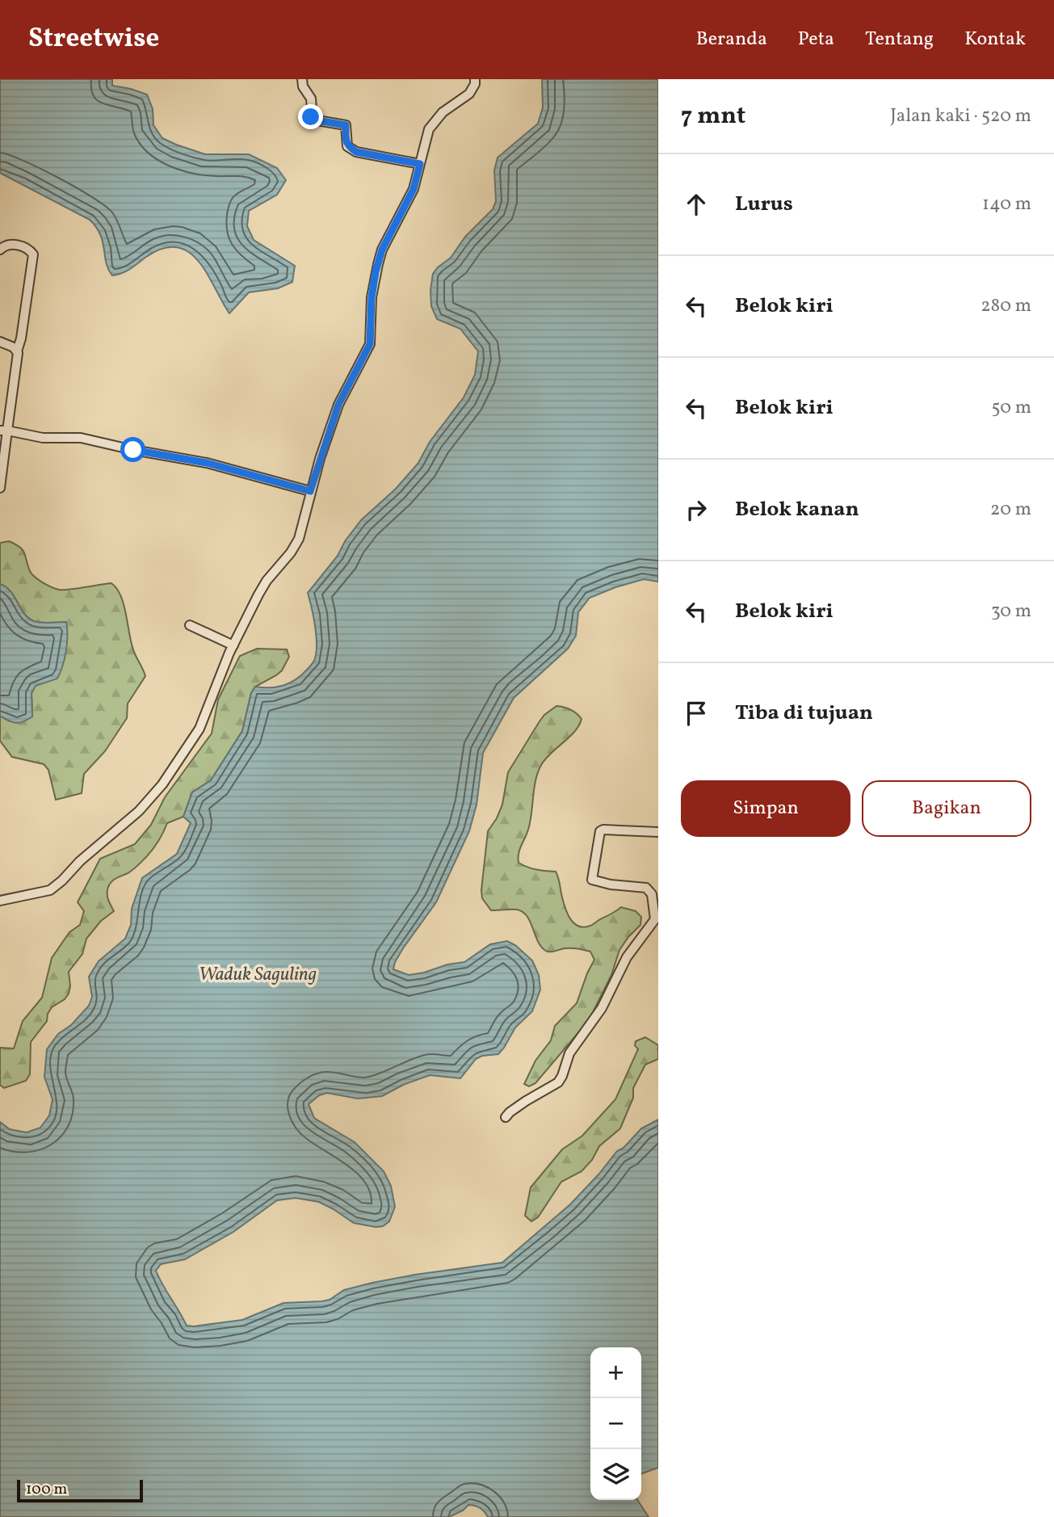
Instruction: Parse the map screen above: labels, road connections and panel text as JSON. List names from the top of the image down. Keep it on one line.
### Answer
{"water":["Waduk Saguling"],"scale_bar":"100 m","page":{"header":"Streetwise","nav":["Beranda","Peta","Tentang","Kontak"],"heading":["7 mnt","Jalan kaki · 520 m"],"list":[["Lurus","140 m"],["Belok kiri","280 m"],["Belok kiri","50 m"],["Belok kanan","20 m"],["Belok kiri","30 m"],"Tiba di tujuan"],"buttons":["Simpan","Bagikan"],"map_buttons":["+","−"],"scale":"100 m"}}
